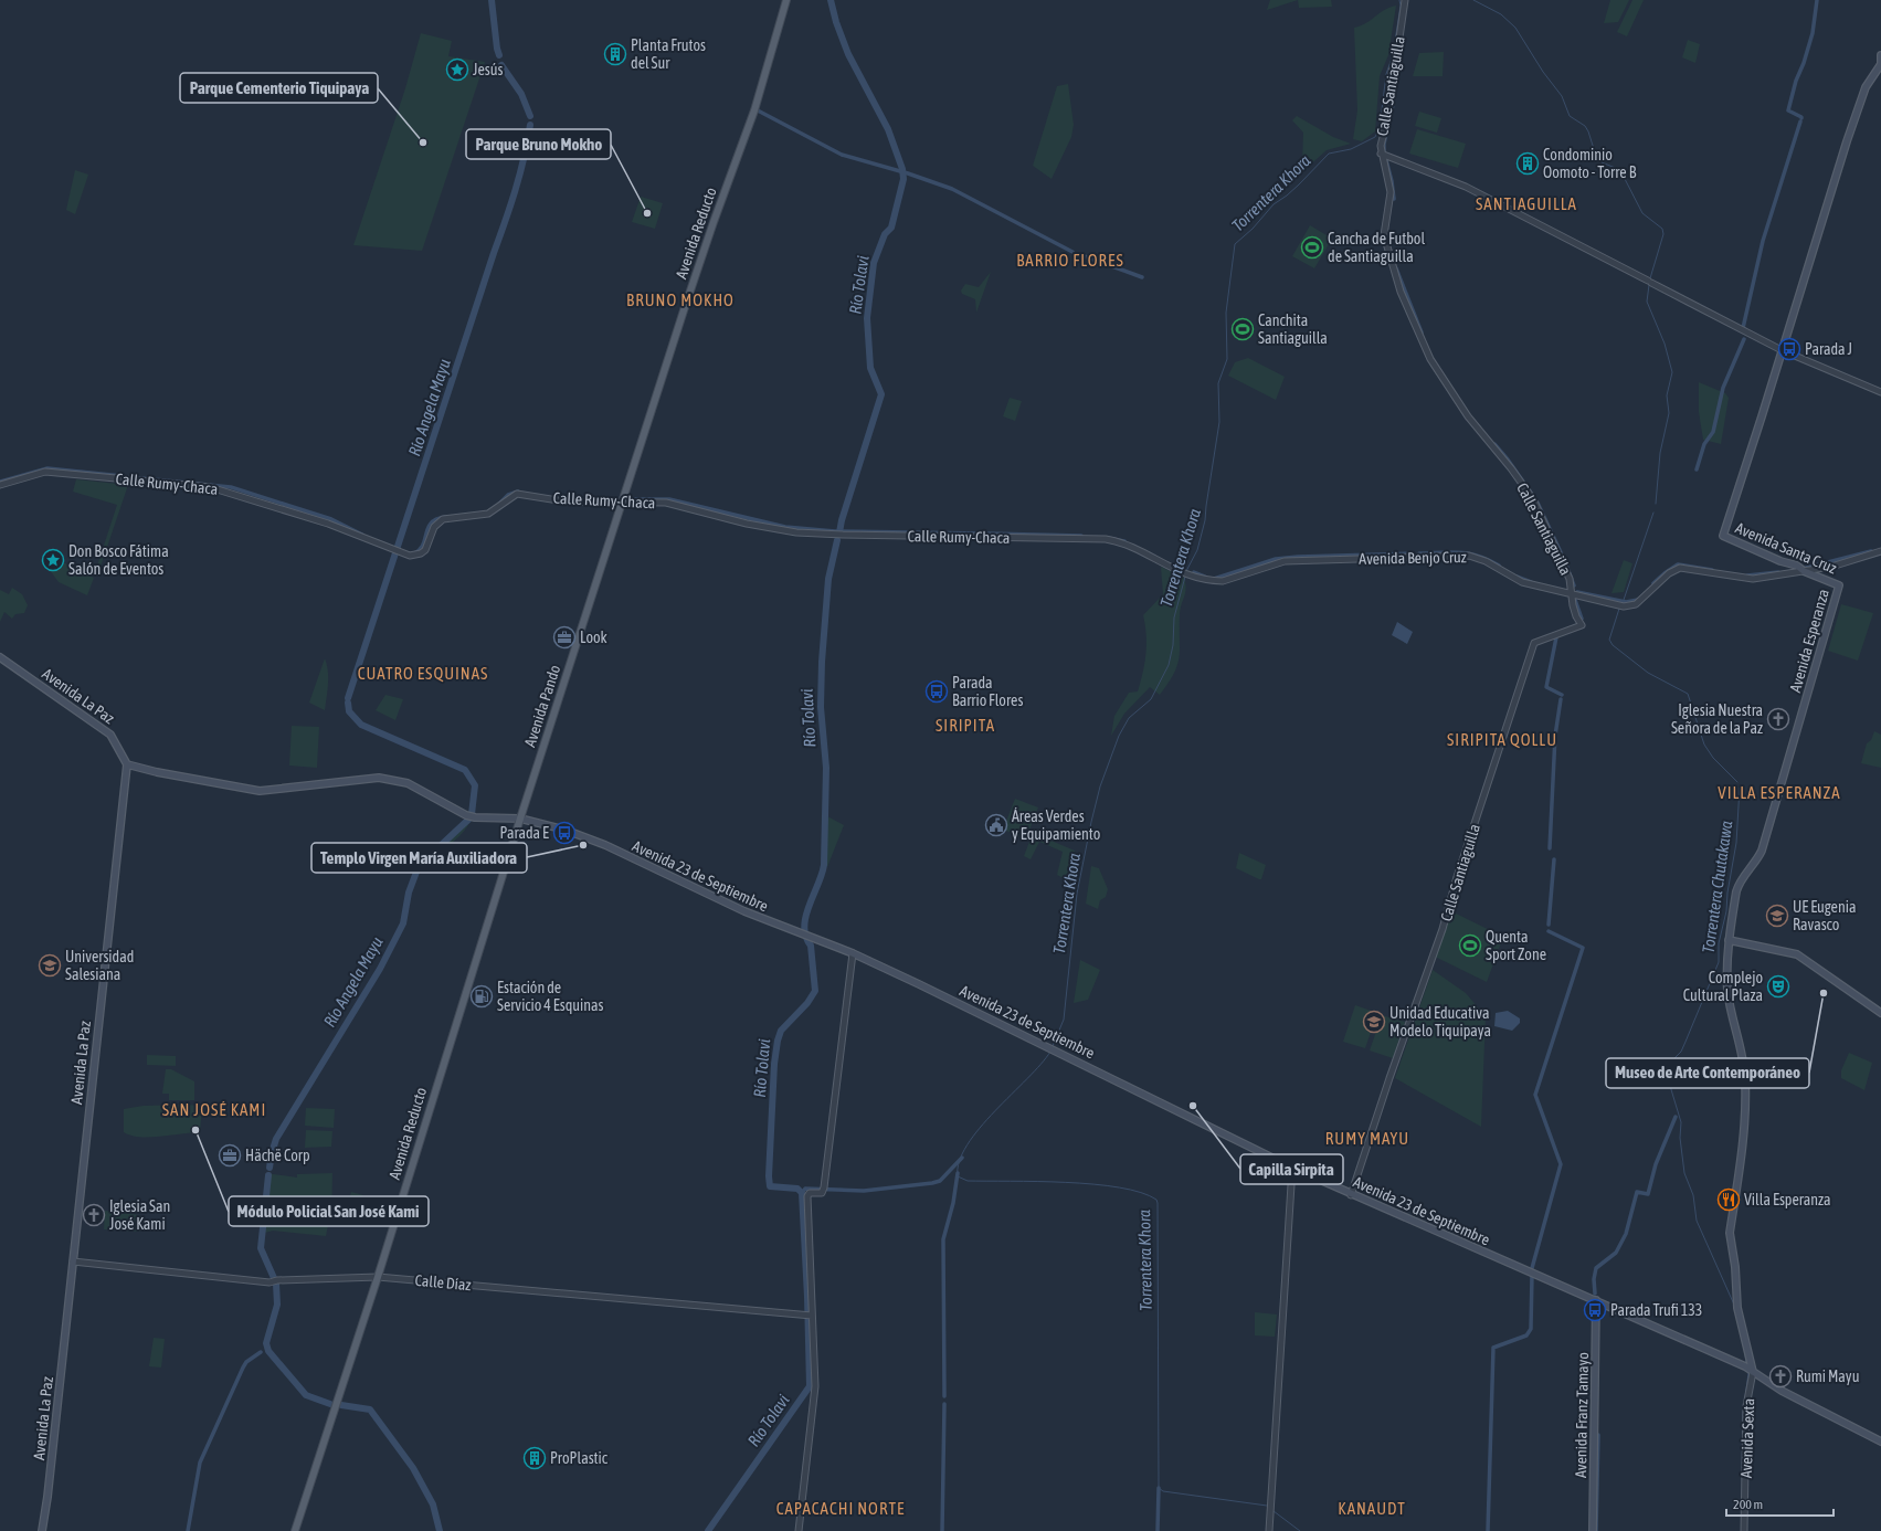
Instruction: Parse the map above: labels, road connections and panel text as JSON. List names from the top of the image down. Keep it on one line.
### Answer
{"streets":{"main road":["Avenida Reducto","Avenida Santa Cruz","Avenida Esperanza","Avenida La Paz","Avenida Pando","Avenida 23 de Septiembre","Avenida Franz Tamayo"],"street":["Calle Santiaguilla","Calle Rumy-Chaca","Avenida Benjo Cruz","Calle Díaz","Avenida Sexta"]},"crossings":[["Calle Santiaguilla","Avenida Benjo Cruz"],["Calle Santiaguilla","Avenida 23 de Septiembre"],["Avenida Reducto","Calle Rumy-Chaca"],["Avenida Reducto","Avenida Pando"],["Avenida Reducto","Avenida 23 de Septiembre"],["Avenida Reducto","Calle Díaz"],["Calle Rumy-Chaca","Avenida Benjo Cruz"],["Calle Rumy-Chaca","Avenida Pando"],["Avenida Santa Cruz","Avenida Benjo Cruz"],["Avenida Santa Cruz","Avenida Esperanza"],["Avenida Esperanza","Avenida 23 de Septiembre"],["Avenida Esperanza","Avenida Sexta"],["Avenida La Paz","Avenida 23 de Septiembre"],["Avenida La Paz","Calle Díaz"],["Avenida Pando","Avenida 23 de Septiembre"],["Avenida 23 de Septiembre","Avenida Franz Tamayo"],["Avenida 23 de Septiembre","Avenida Sexta"]],"districts":["SANTIAGUILLA","BARRIO FLORES","BRUNO MOKHO","CUATRO ESQUINAS","SIRIPITA","SIRIPITA QOLLU","VILLA ESPERANZA","SAN JOSÉ KAMI","RUMY MAYU","CAPACACHI NORTE","KANAUDT"],"water":["Torrentera Khora","Río Tolavi","Río Angela Mayu","Torrentera Chutakawa"],"places":{"building":["Planta Frutos del Sur","Condominio Oomoto - Torre B","ProPlastic"],"place":["Jesús","Don Bosco Fátima Salón de Eventos"],"other":["Parque Cementerio Tiquipaya","Parque Bruno Mokho","Templo Virgen María Auxiliadora","Museo de Arte Contemporáneo","Capilla Sirpita","Módulo Policial San José Kami"],"sports":["Cancha de Futbol de Santiaguilla","Canchita Santiaguilla","Quenta Sport Zone"],"bus stop":["Parada J","Parada Barrio Flores","Parada E","Parada Trufi 133"],"office":["Look","Hächë Corp"],"church":["Iglesia Nuestra Señora de la Paz","Iglesia San José Kami","Rumi Mayu"],"public building":["Áreas Verdes y Equipamiento"],"school or university":["UE Eugenia Ravasco","Universidad Salesiana","Unidad Educativa Modelo Tiquipaya"],"theatre":["Complejo Cultural Plaza"],"fuel station":["Estación de Servicio 4 Esquinas"],"restaurant":["Villa Esperanza"]},"scale_bar":"200 m"}
